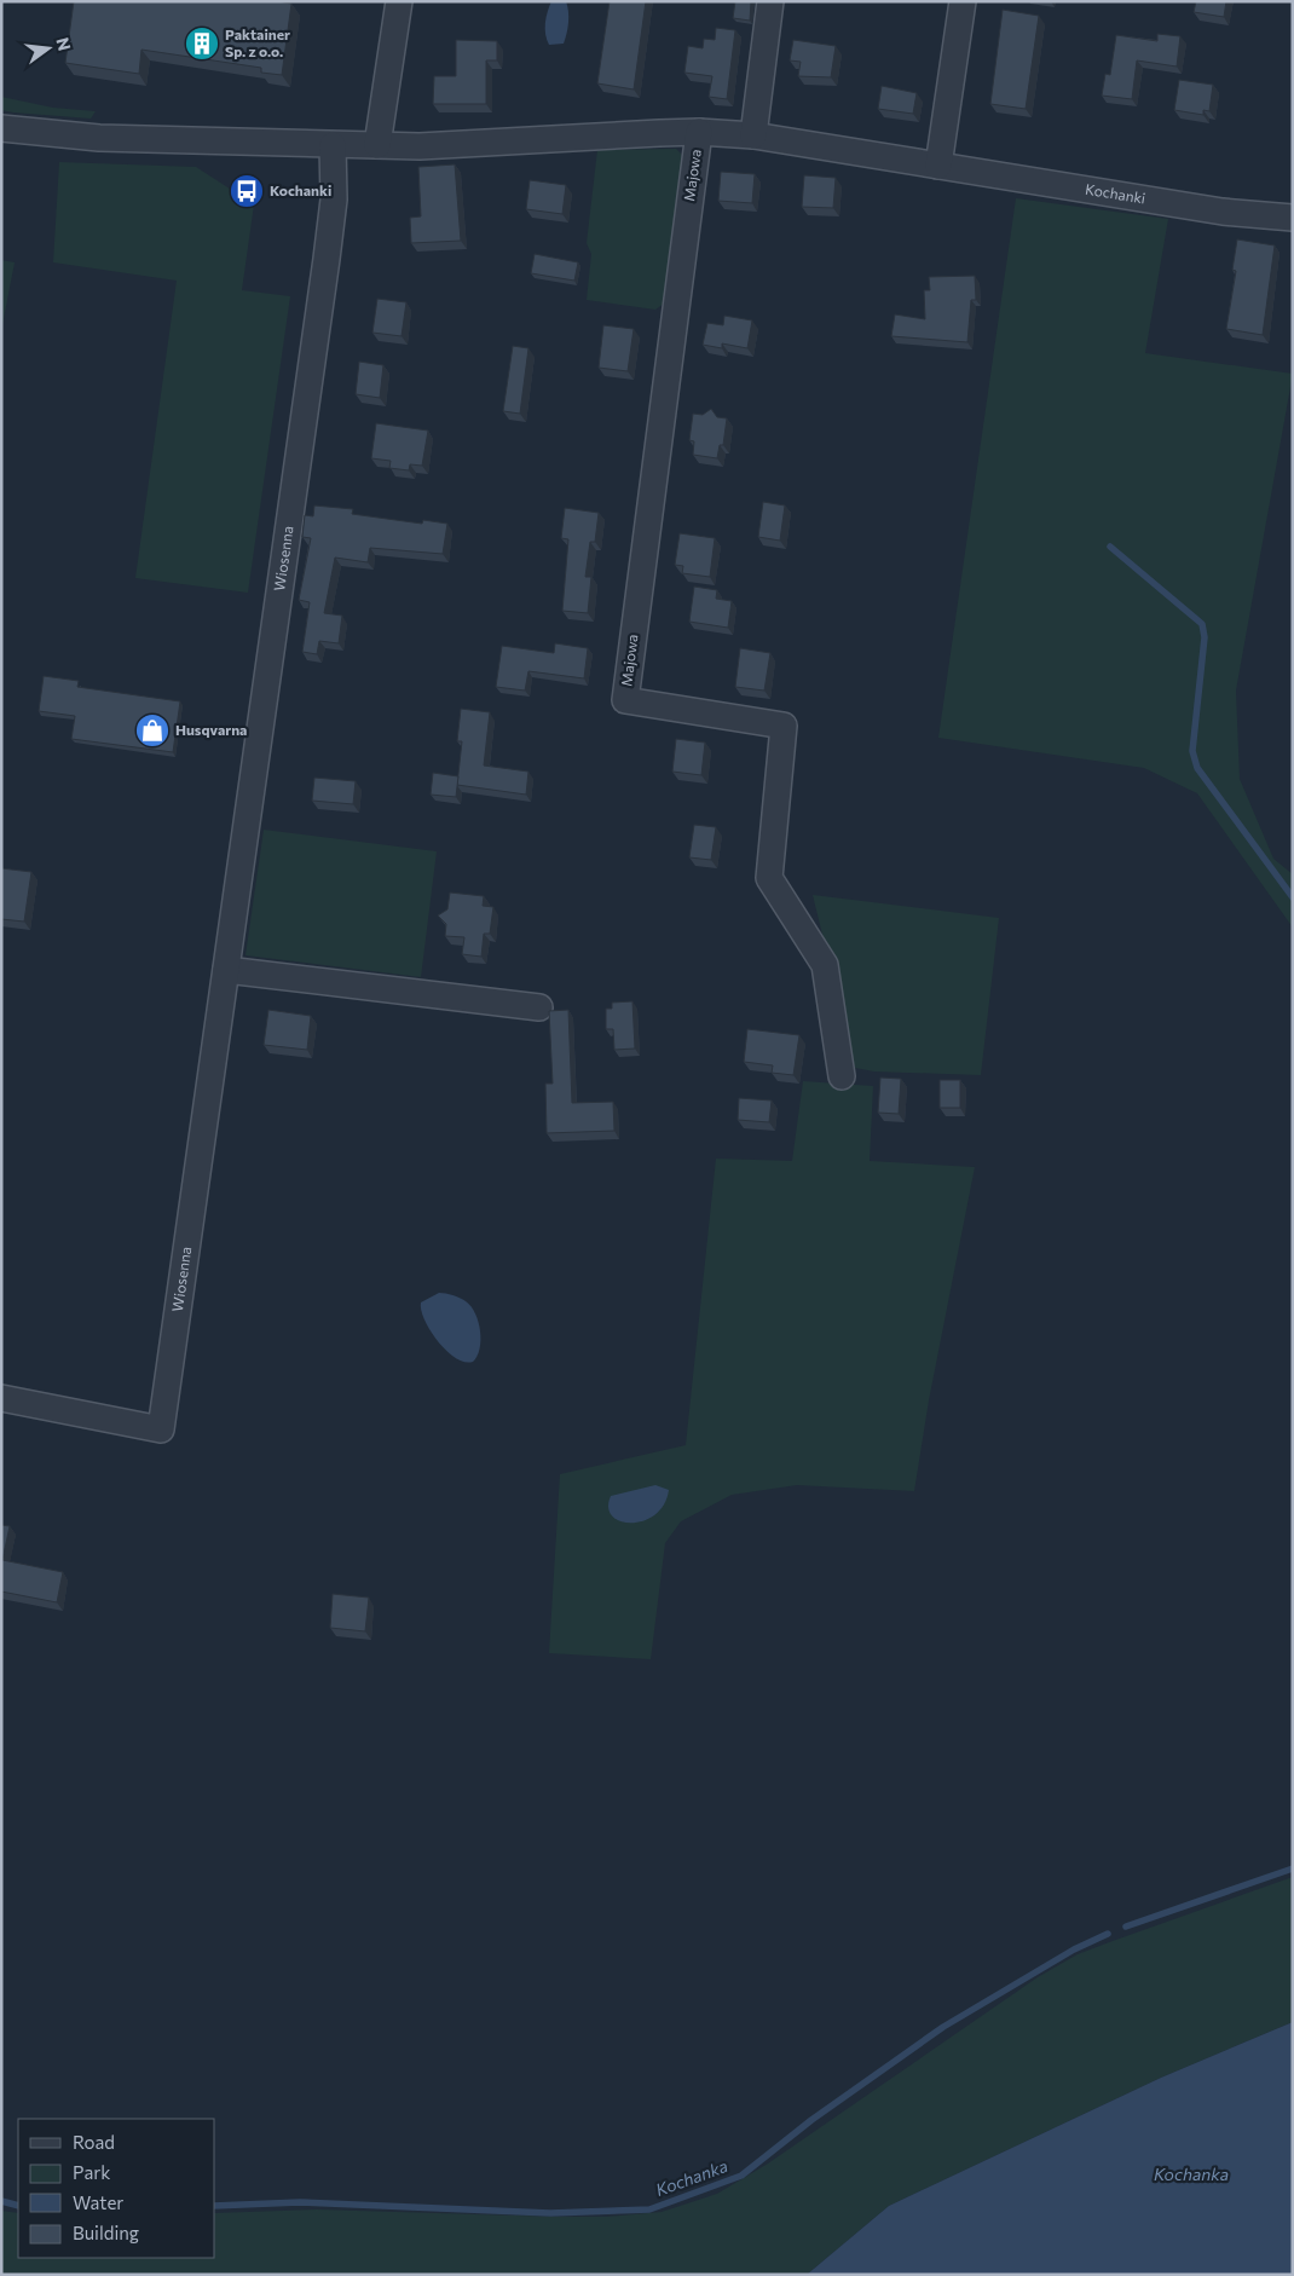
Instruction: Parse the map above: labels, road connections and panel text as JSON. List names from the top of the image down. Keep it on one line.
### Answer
{"streets":{"street":["Majowa","Kochanki","Wiosenna"]},"crossings":[["Majowa","Kochanki"],["Kochanki","Wiosenna"]],"water":["Kochanka"],"places":{"building":["Paktainer Sp. z o.o."],"bus stop":["Kochanki"],"shop":["Husqvarna"]},"legend":["Road","Park","Water","Building"],"north":"right"}
